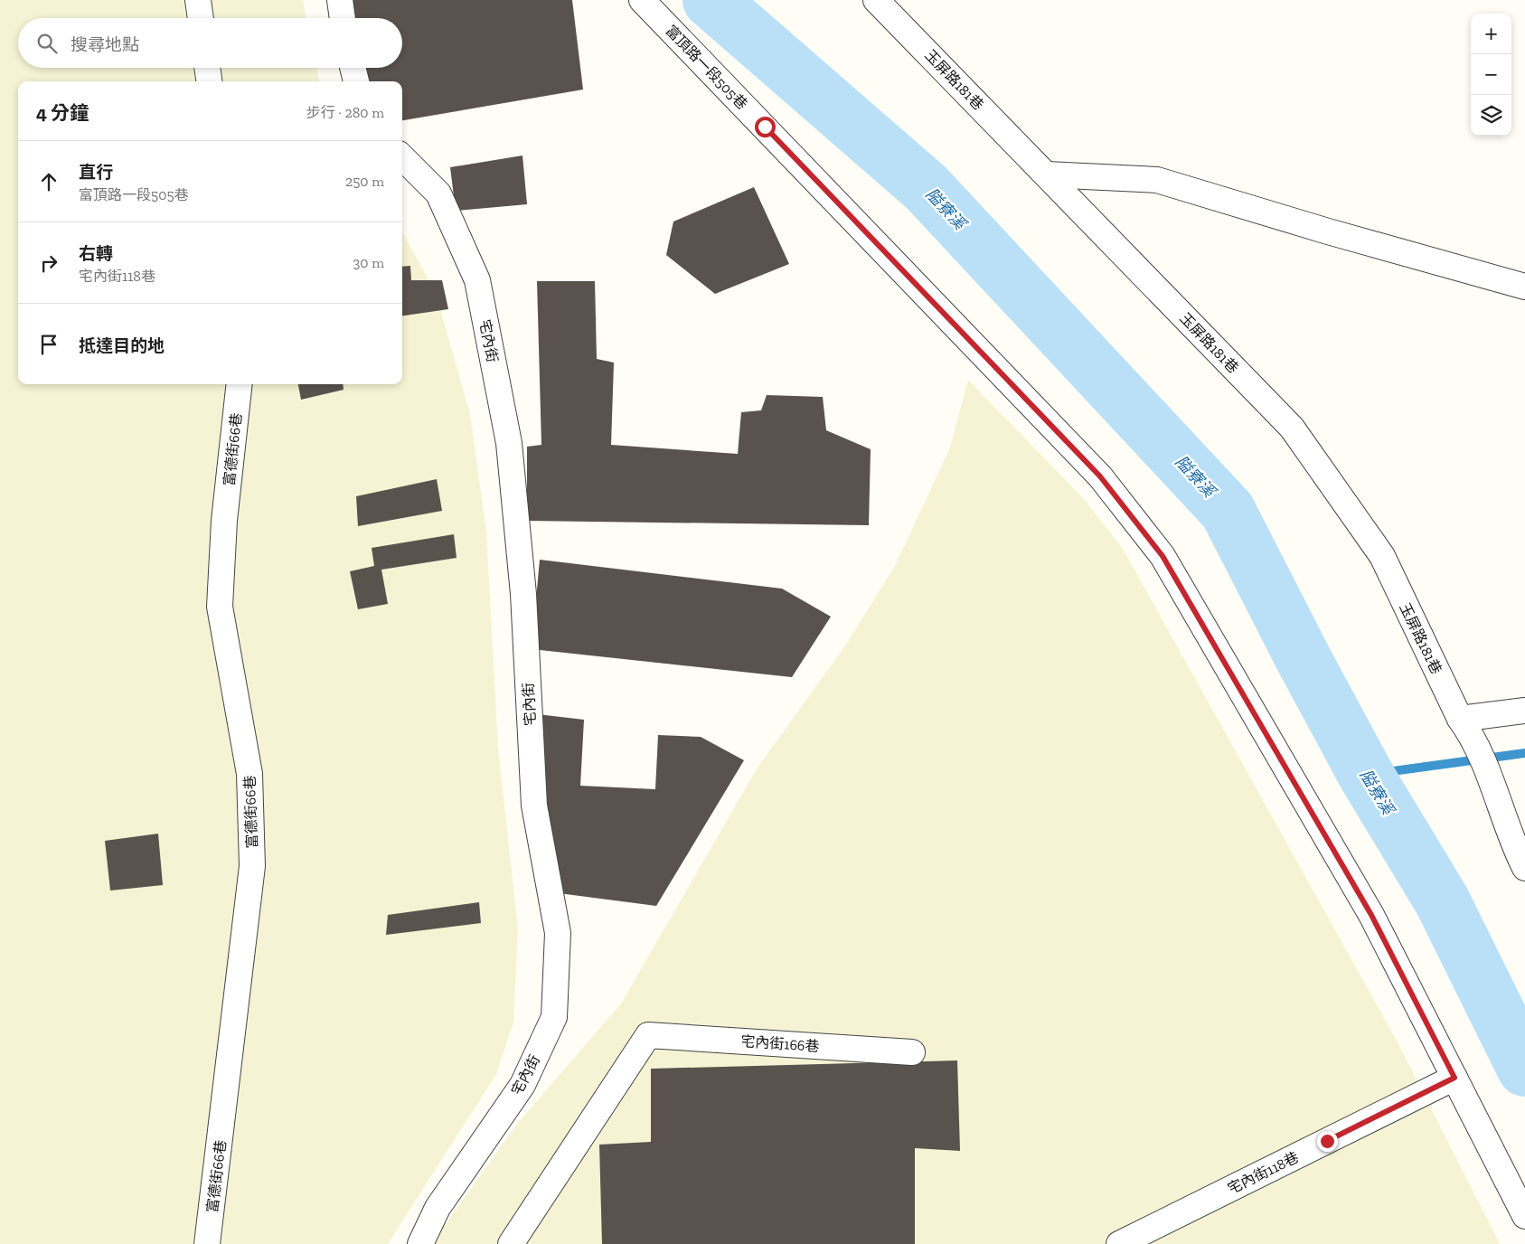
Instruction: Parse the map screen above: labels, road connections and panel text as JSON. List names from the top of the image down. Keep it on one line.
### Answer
{"streets":{"street":["富頂路一段505巷","玉屏路181巷","宅內街","富德街66巷","宅內街166巷","宅內街118巷"]},"crossings":[["富頂路一段505巷","宅內街118巷"]],"water":["隘寮溪"],"page":{"map_buttons":["+","−"],"search":"搜尋地點","heading":["4 分鐘","步行 · 280 m"],"list":[["直行","富頂路一段505巷","250 m"],["右轉","宅內街118巷","30 m"],"抵達目的地"]}}
